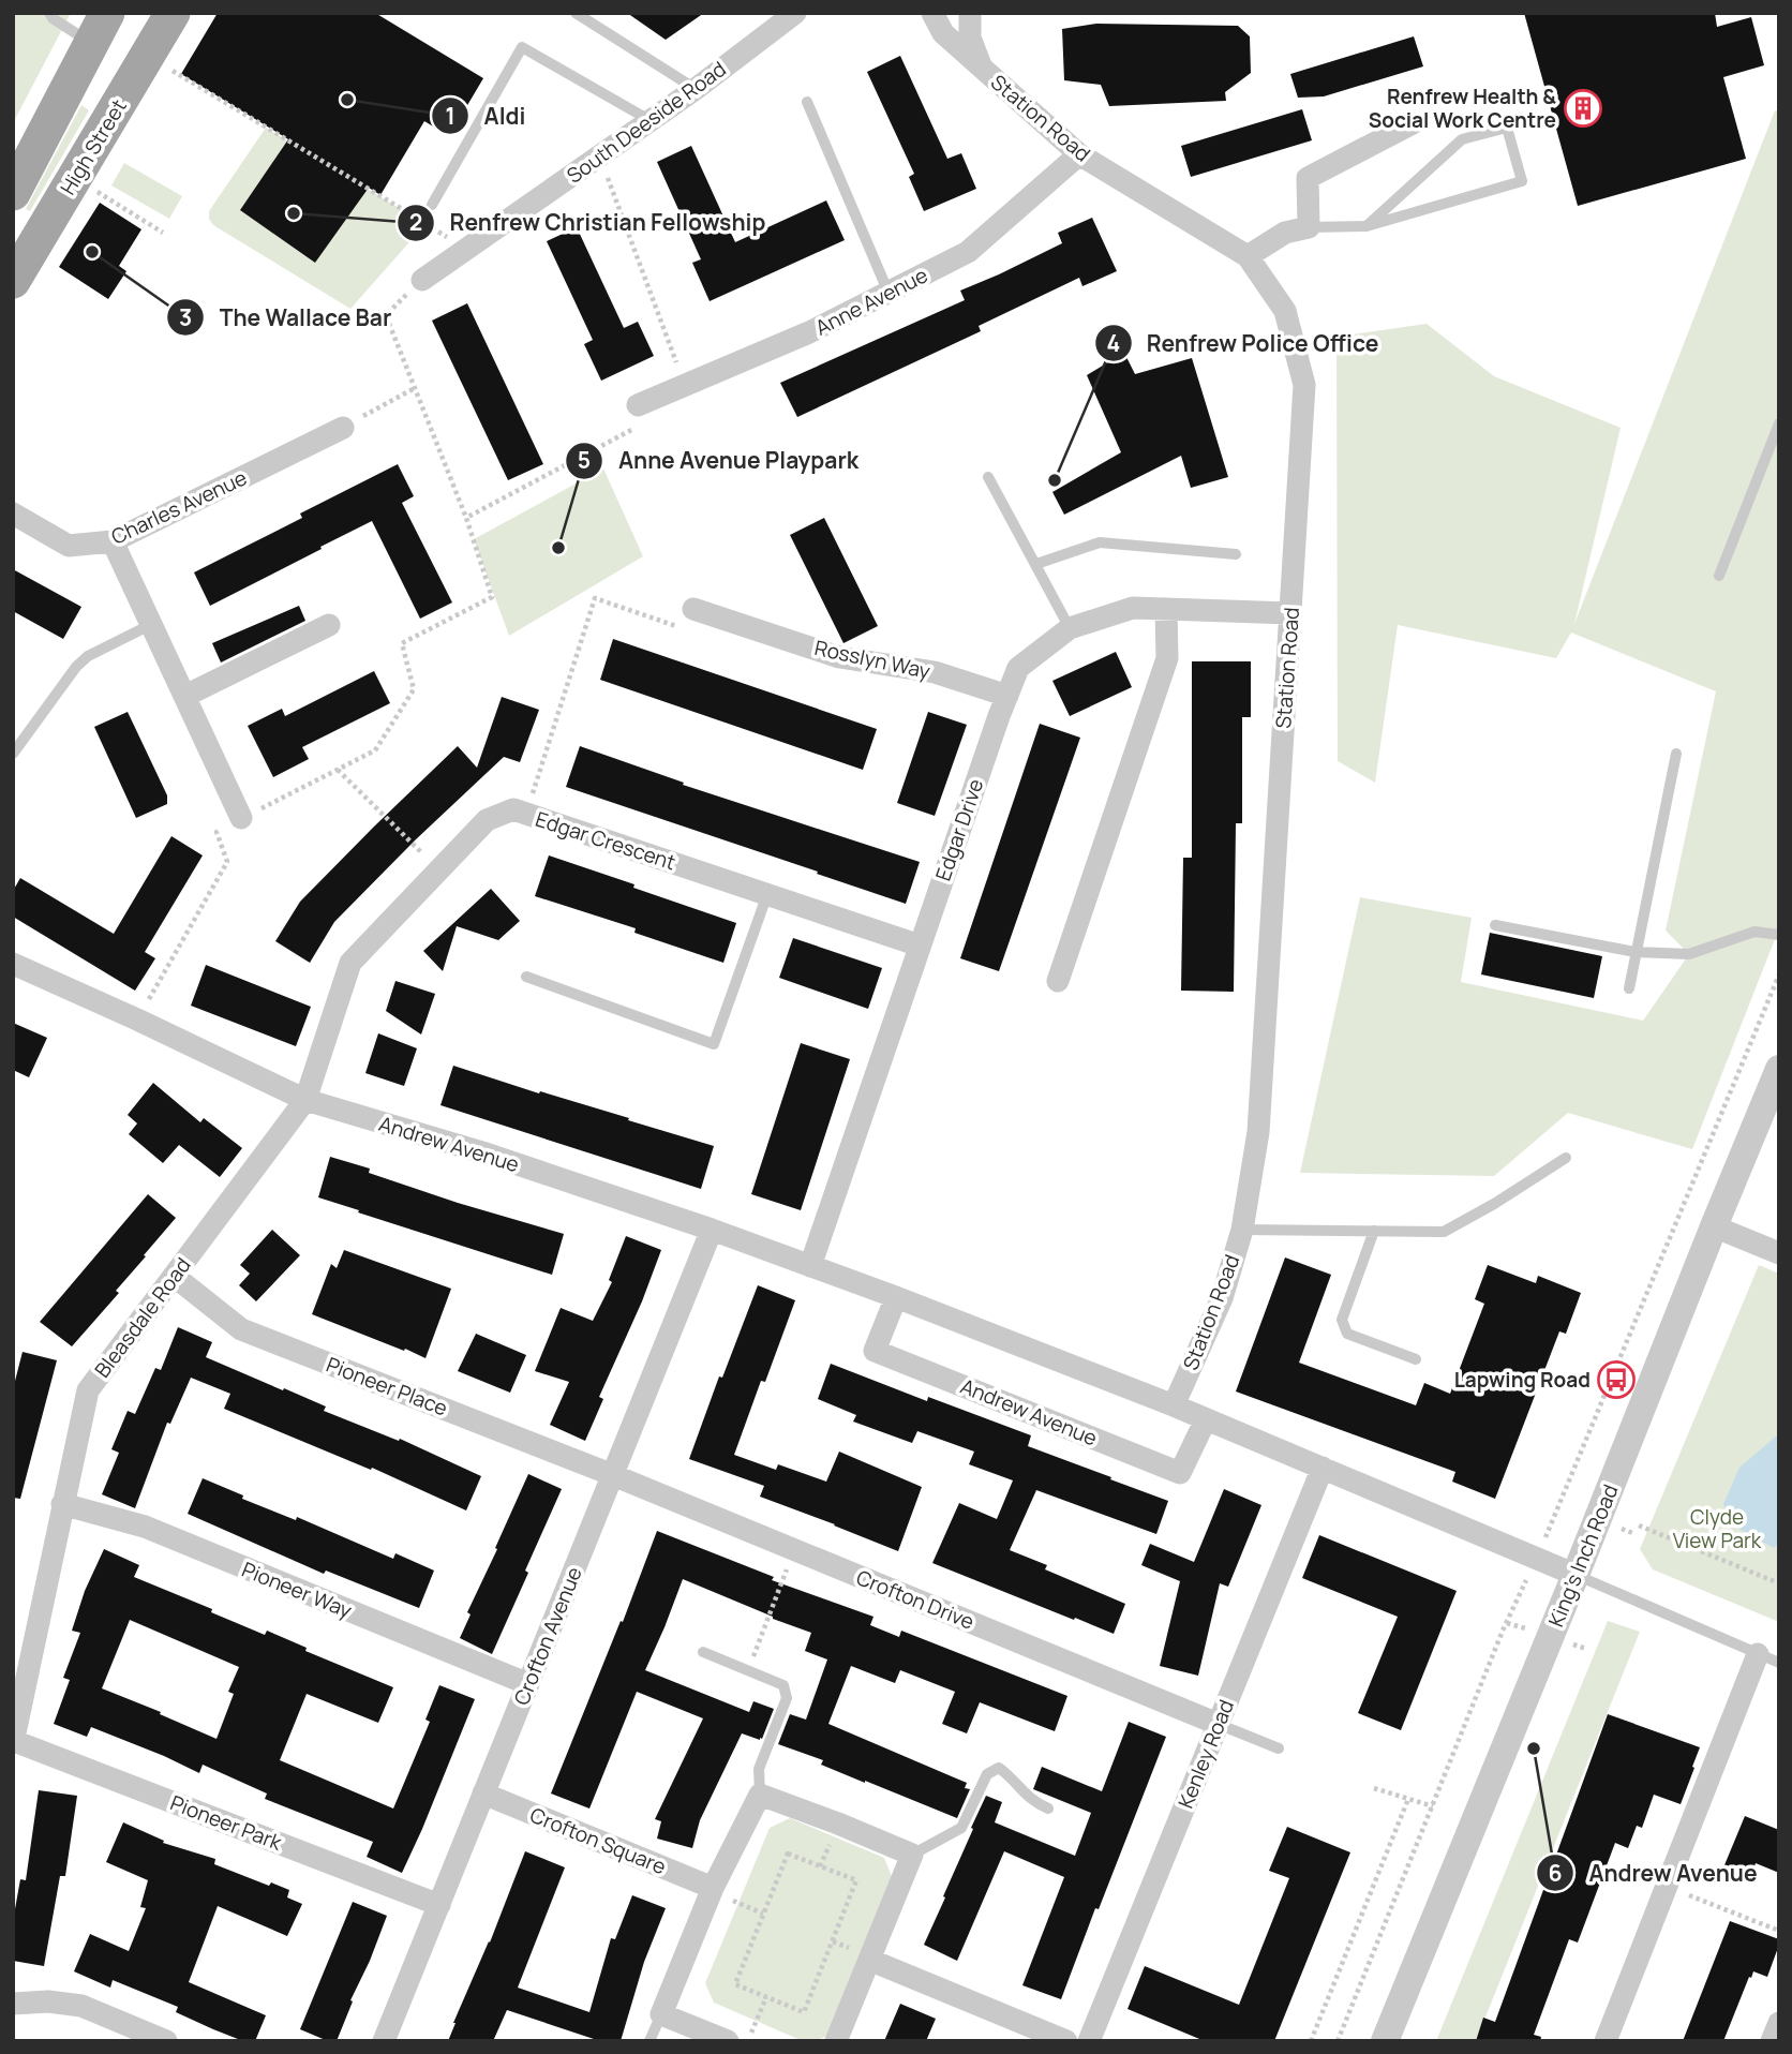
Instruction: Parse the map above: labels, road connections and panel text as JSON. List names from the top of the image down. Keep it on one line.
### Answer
{"streets":{"main road":["High Street"],"street":["Station Road","South Deeside Road","Anne Avenue","Charles Avenue","Rosslyn Way","Edgar Drive","Edgar Crescent","Andrew Avenue","Bleasdale Road","Pioneer Place","King's Inch Road","Pioneer Way","Crofton Drive","Crofton Avenue","Kenley Road","Pioneer Park","Crofton Square"]},"crossings":[["Station Road","Anne Avenue"],["Station Road","Edgar Drive"],["Station Road","Andrew Avenue"],["Rosslyn Way","Edgar Drive"],["Edgar Drive","Edgar Crescent"],["Edgar Drive","Andrew Avenue"],["Edgar Crescent","Andrew Avenue"],["Edgar Crescent","Bleasdale Road"],["Andrew Avenue","Bleasdale Road"],["Andrew Avenue","King's Inch Road"],["Andrew Avenue","Crofton Avenue"],["Andrew Avenue","Kenley Road"],["Bleasdale Road","Pioneer Place"],["Bleasdale Road","Pioneer Way"],["Bleasdale Road","Pioneer Park"],["Pioneer Place","Crofton Drive"],["Pioneer Place","Crofton Avenue"],["Pioneer Way","Crofton Avenue"],["Crofton Drive","Crofton Avenue"],["Crofton Drive","Kenley Road"],["Crofton Avenue","Pioneer Park"],["Crofton Avenue","Crofton Square"]],"parks":["Clyde View Park"],"places":{"other":["Aldi","Renfrew Christian Fellowship","The Wallace Bar","Renfrew Police Office","Anne Avenue Playpark","Andrew Avenue"],"building":["Renfrew Health & Social Work Centre"],"bus stop":["Lapwing Road"]}}
